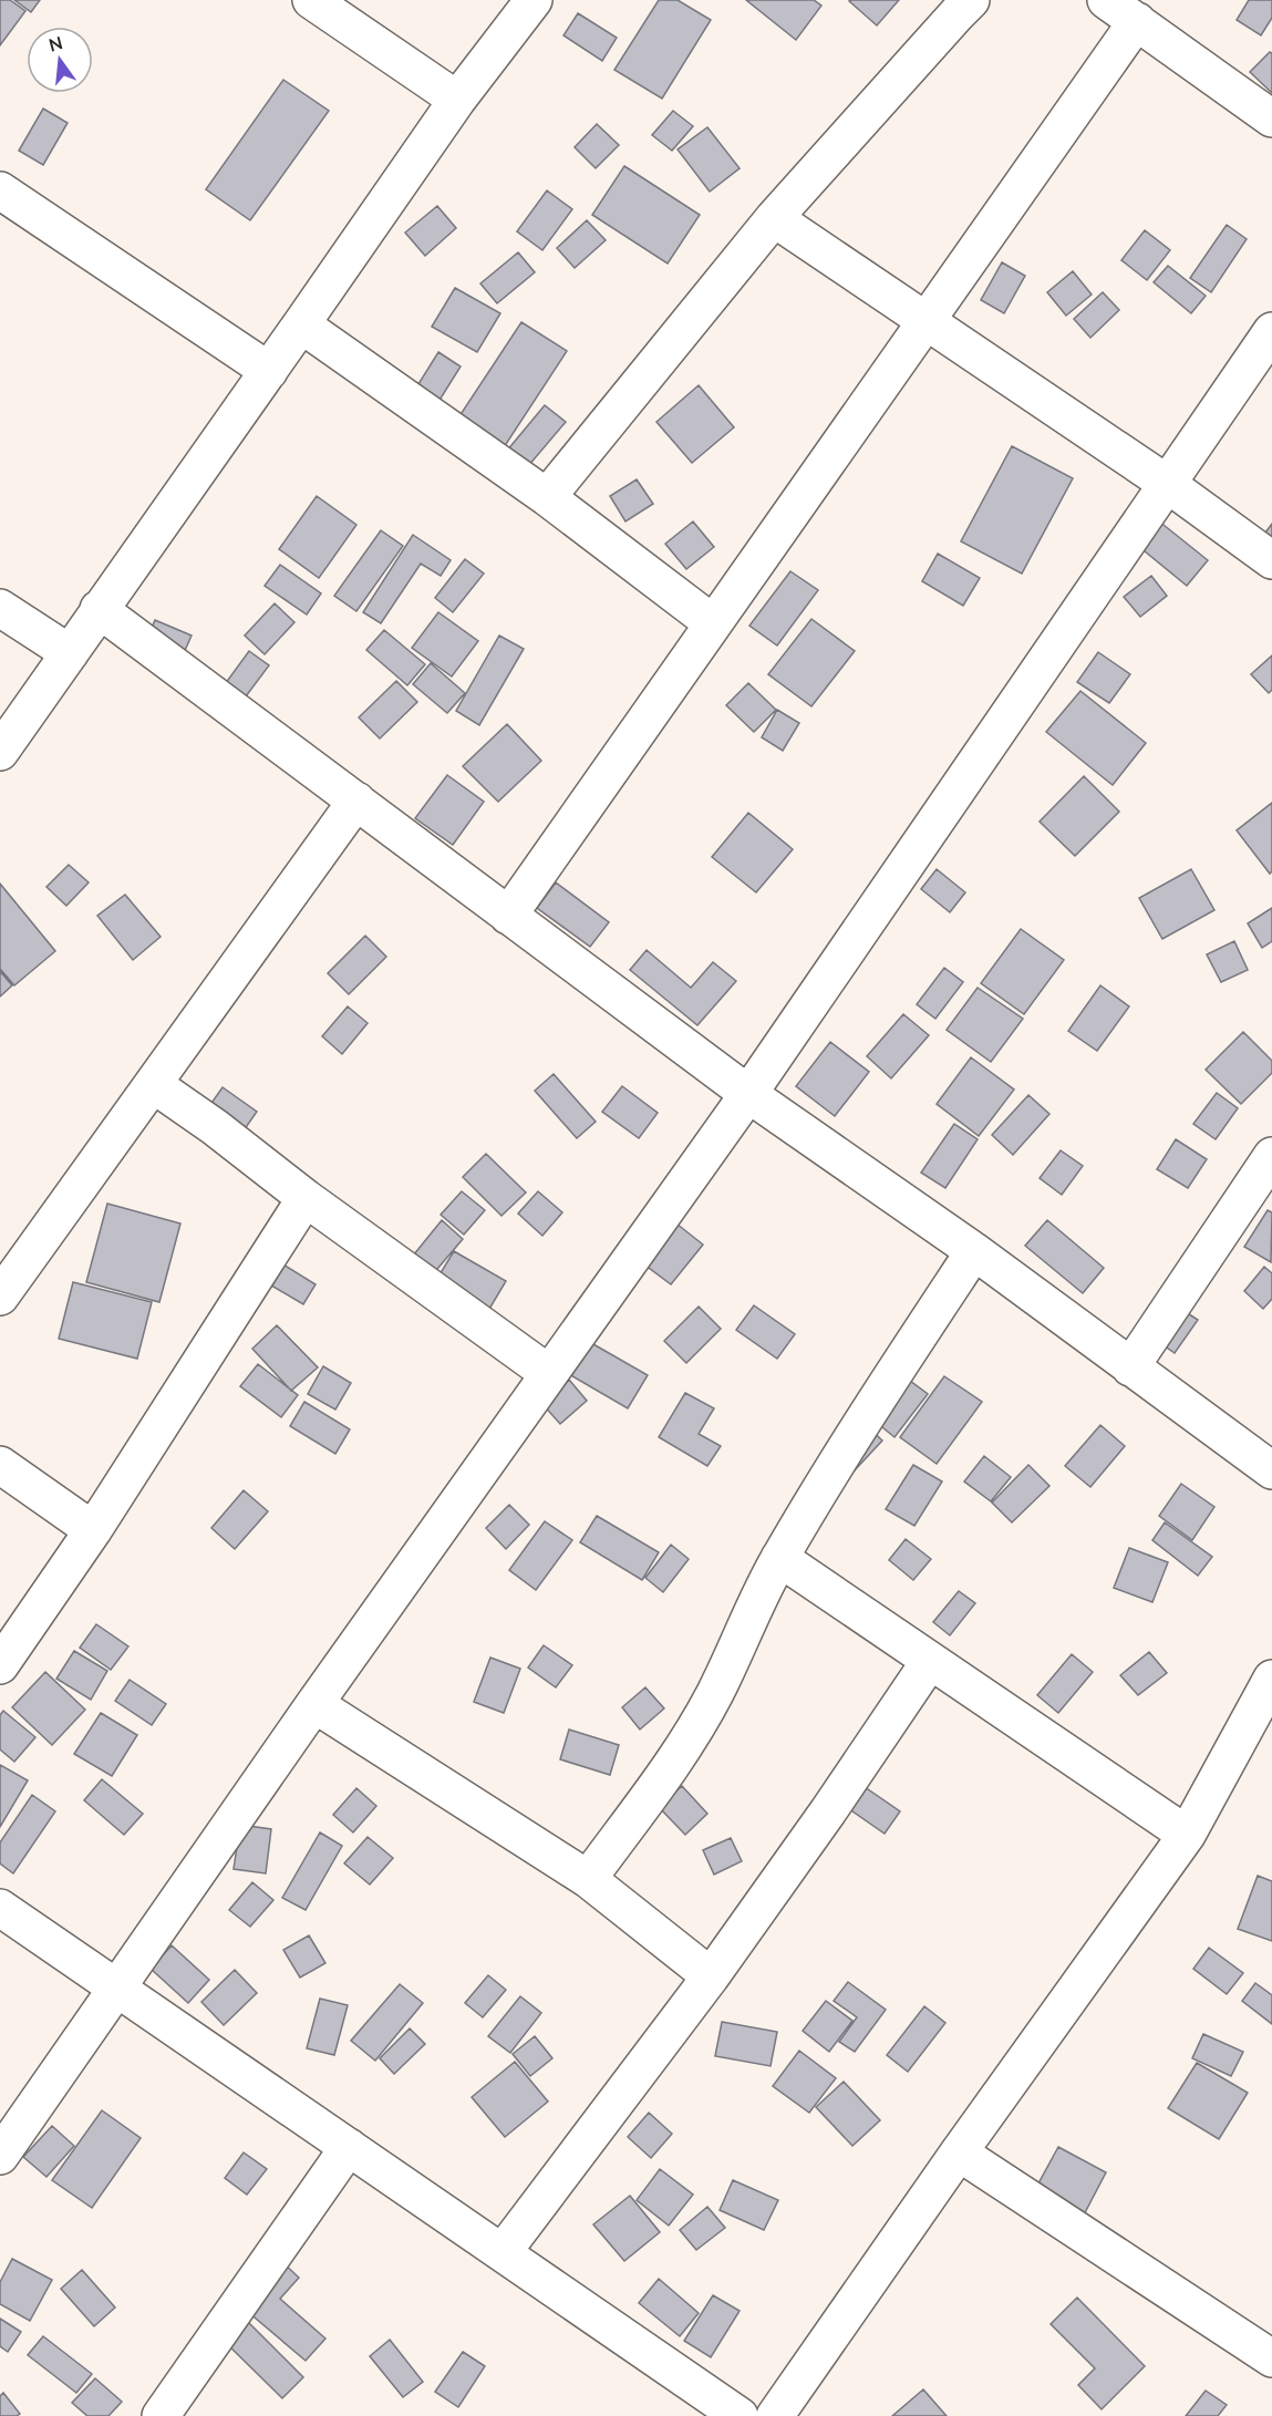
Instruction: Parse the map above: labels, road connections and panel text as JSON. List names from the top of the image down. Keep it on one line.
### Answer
{"north":"top"}
